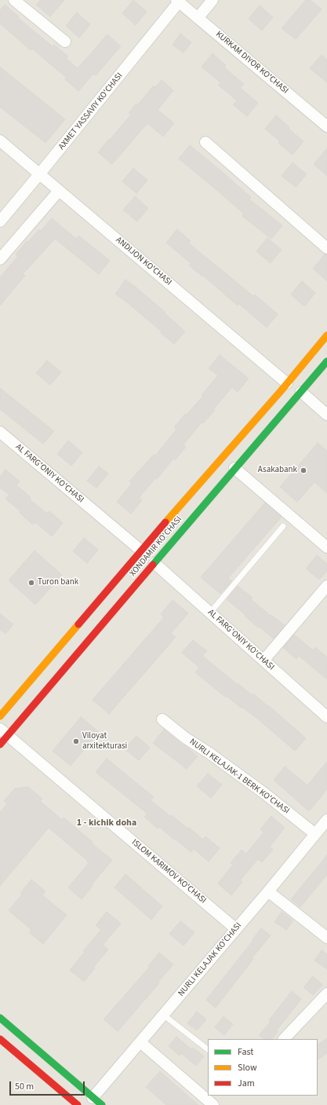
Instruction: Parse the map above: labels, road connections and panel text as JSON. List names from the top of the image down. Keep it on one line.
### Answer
{"streets":{"main road":["XONDAMIR KO'CHASI"],"street":["KURKAM DIYOR KO'CHASI","AXMET YASSAVIY KO'CHASI","ANDIJON KO'CHASI","AL FARG'ONIY KO'CHASI","NURLI KELAJAK-1 BERK KO'CHASI","ISLOM KARIMOV KO'CHASI","NURLI KELAJAK KO'CHASI"]},"crossings":[["KURKAM DIYOR KO'CHASI","AXMET YASSAVIY KO'CHASI"],["AXMET YASSAVIY KO'CHASI","ANDIJON KO'CHASI"],["ANDIJON KO'CHASI","XONDAMIR KO'CHASI"],["AL FARG'ONIY KO'CHASI","XONDAMIR KO'CHASI"],["XONDAMIR KO'CHASI","ISLOM KARIMOV KO'CHASI"],["NURLI KELAJAK-1 BERK KO'CHASI","NURLI KELAJAK KO'CHASI"],["ISLOM KARIMOV KO'CHASI","NURLI KELAJAK KO'CHASI"]],"districts":["1 - kichik doha"],"places":["Asakabank","Turon bank","Viloyat arxitekturasi"],"legend":["Fast","Slow","Jam"],"scale_bar":"50 m"}
